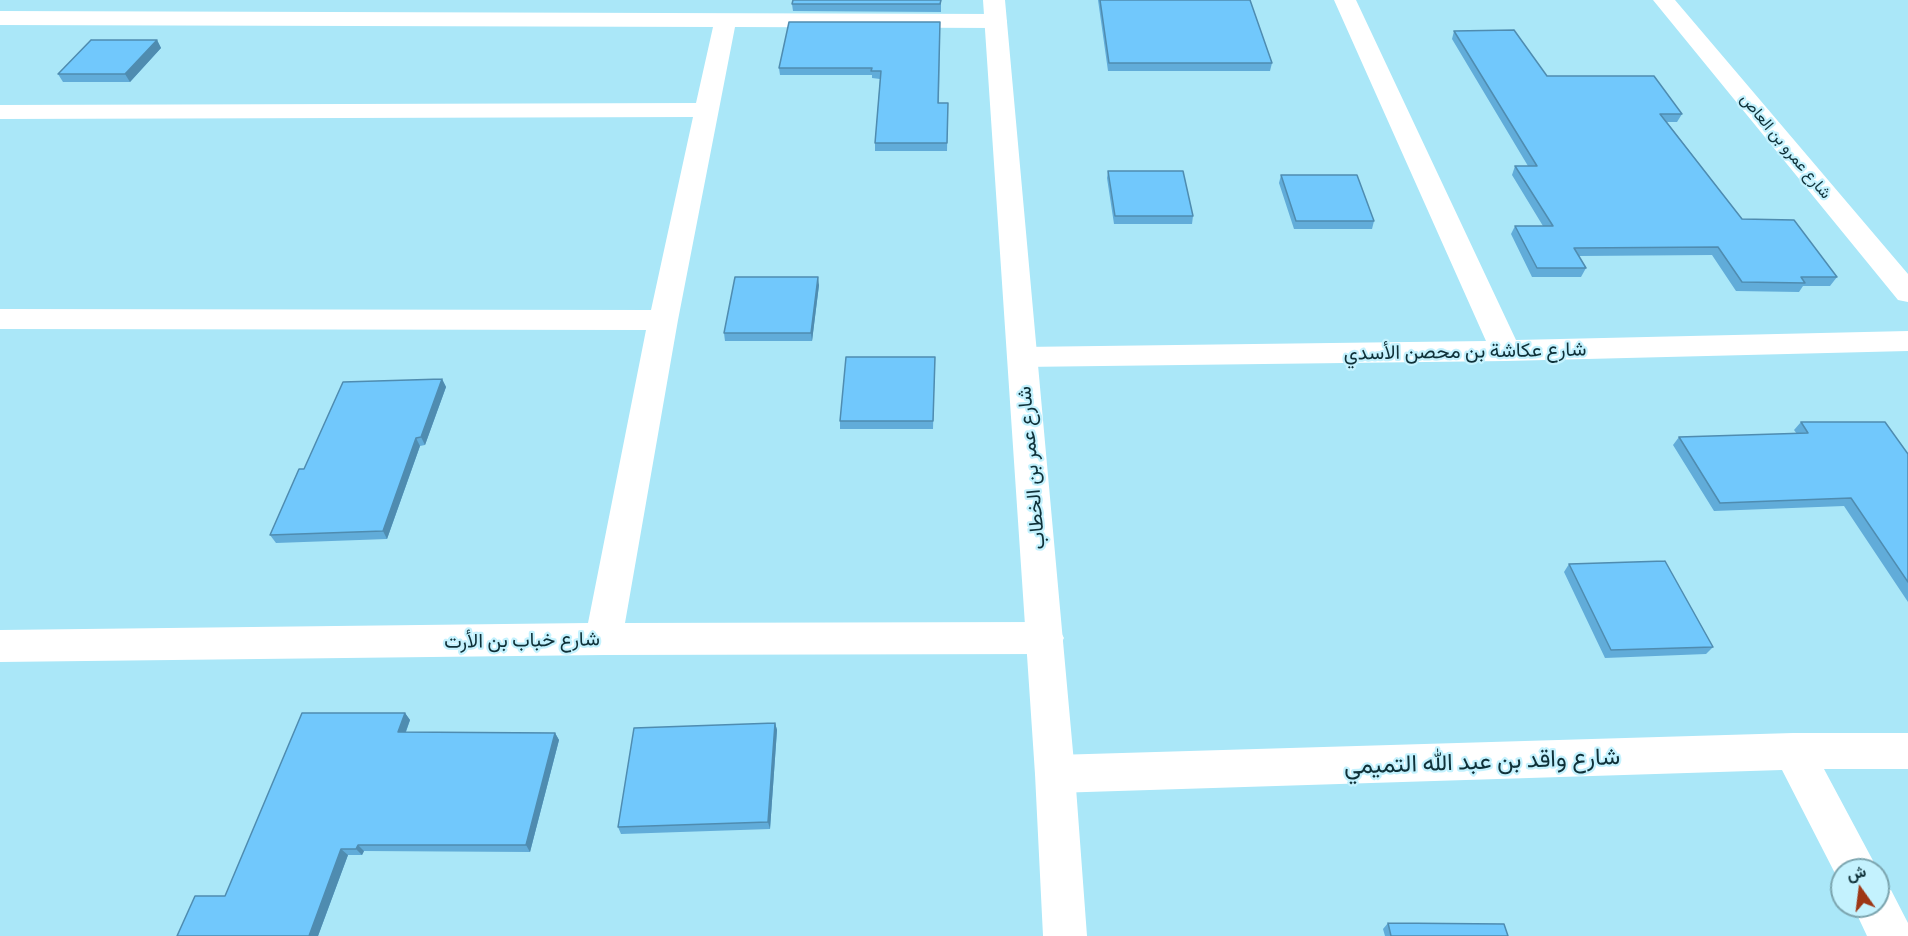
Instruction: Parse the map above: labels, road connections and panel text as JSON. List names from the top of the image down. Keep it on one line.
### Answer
{"streets":{"street":["شارع عمرو بن العاص","شارع عكاشة بن محصن الأسدي","شارع عمر بن الخطاب","شارع خباب بن الأرت","شارع واقد بن عبد الله التميمي"]},"crossings":[["شارع عكاشة بن محصن الأسدي","شارع عمر بن الخطاب"],["شارع عمر بن الخطاب","شارع خباب بن الأرت"],["شارع عمر بن الخطاب","شارع واقد بن عبد الله التميمي"]],"north":"top"}
